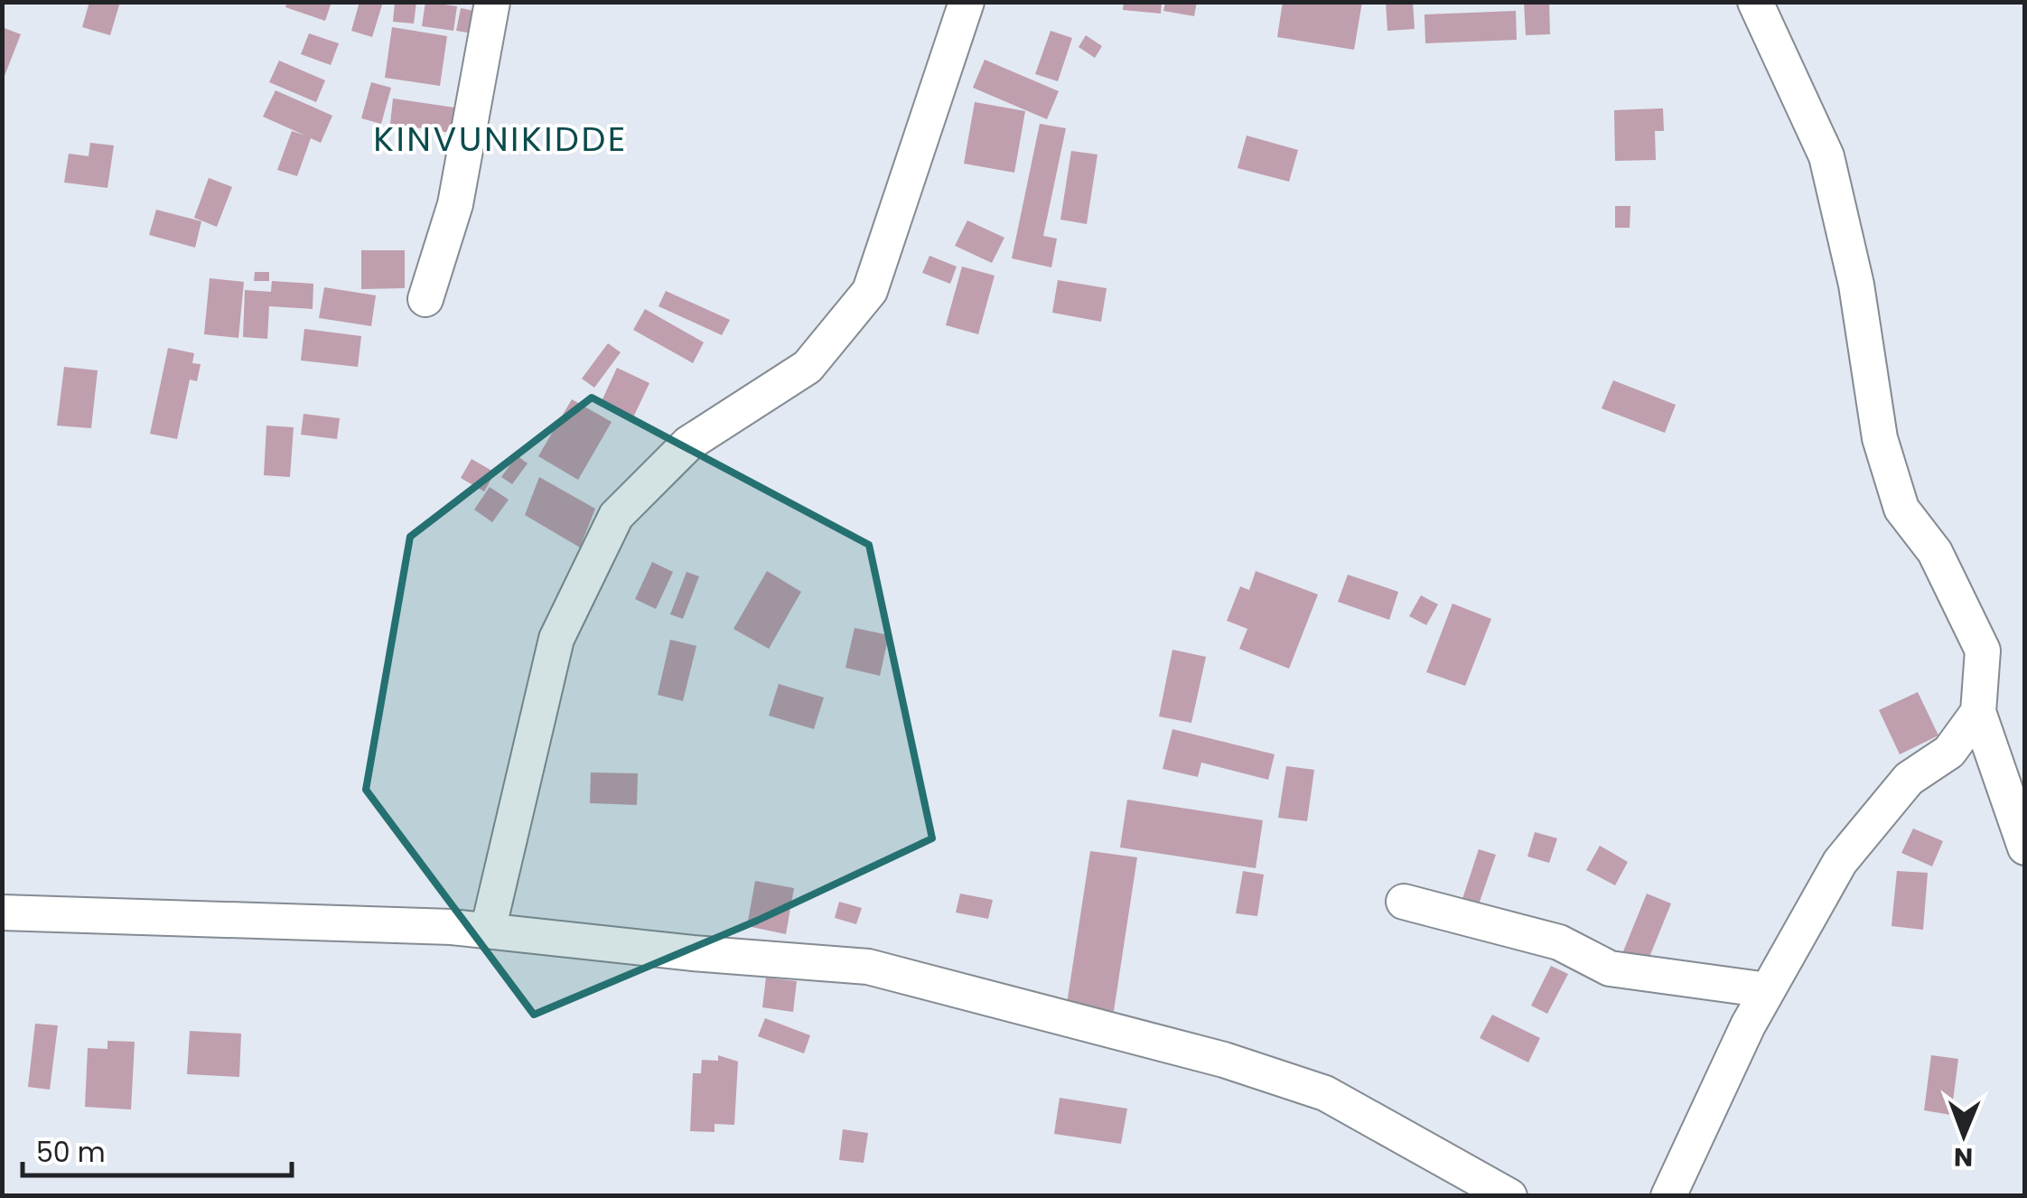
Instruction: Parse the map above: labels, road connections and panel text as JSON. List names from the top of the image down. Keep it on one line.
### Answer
{"districts":["KINVUNIKIDDE"],"scale_bar":"50 m","north":"bottom"}
